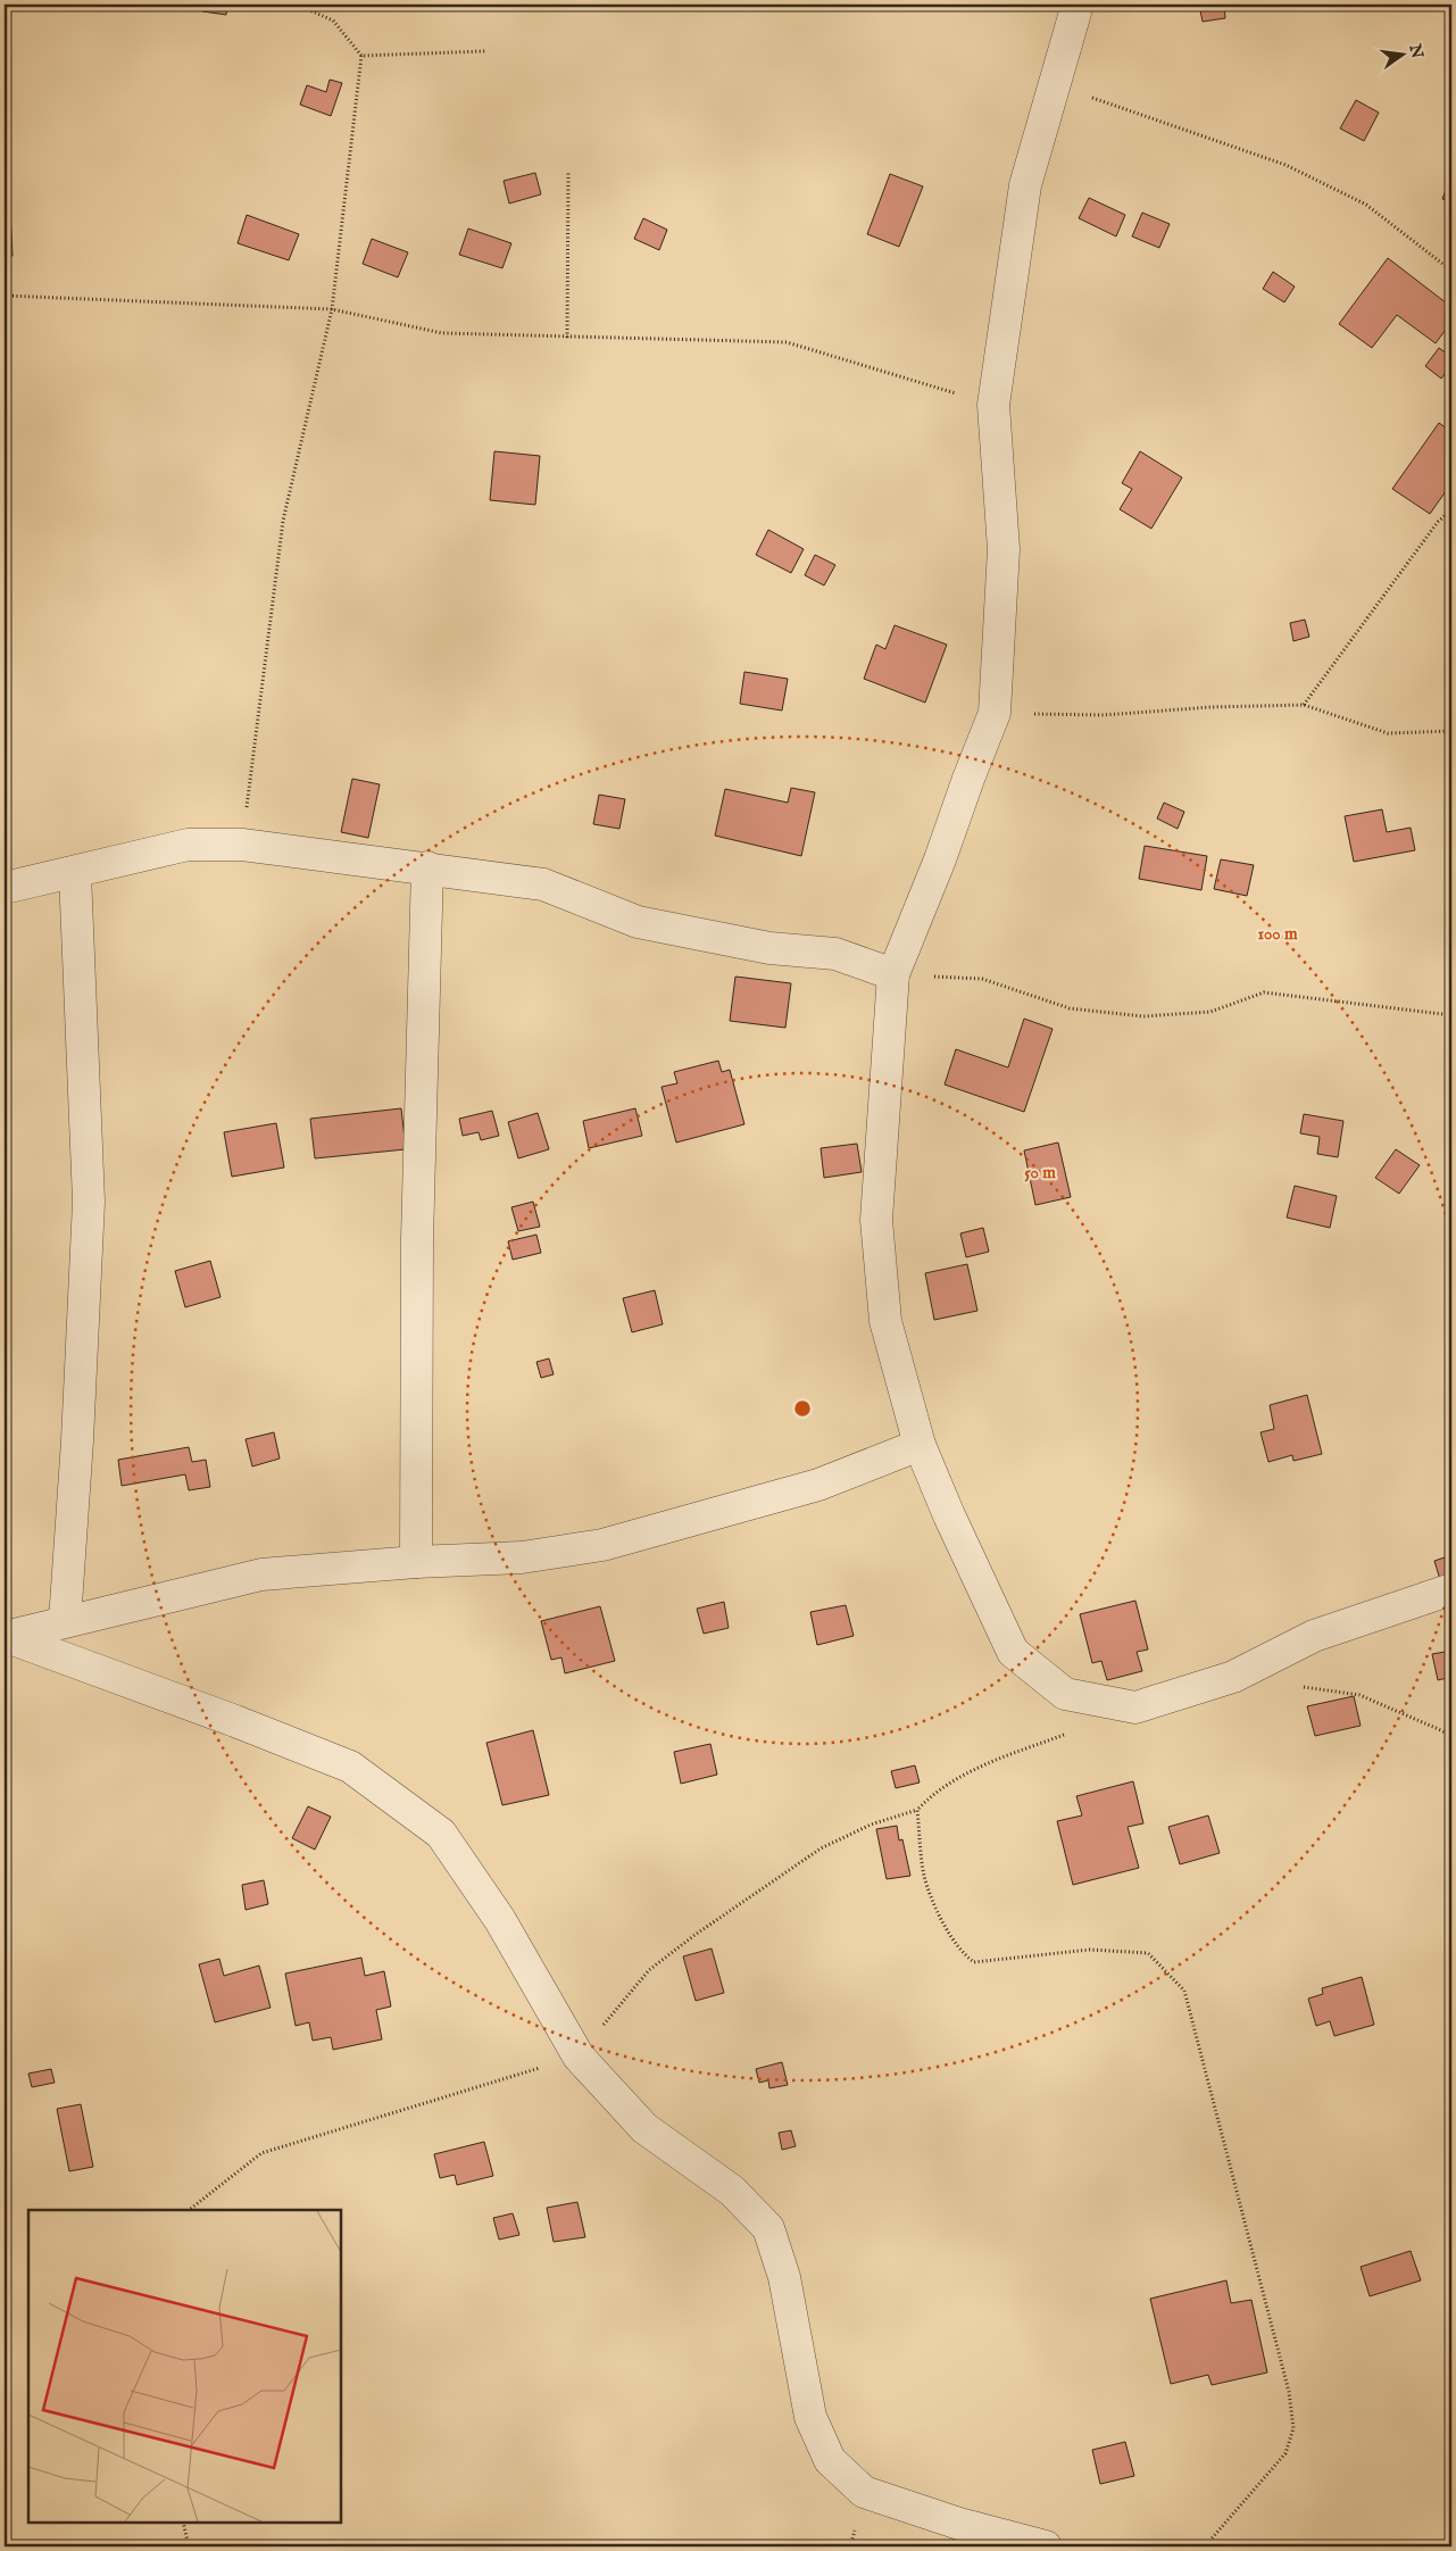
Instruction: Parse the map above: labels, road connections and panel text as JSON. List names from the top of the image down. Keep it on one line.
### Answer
{"north":"right","rings":["100 m","50 m"]}
